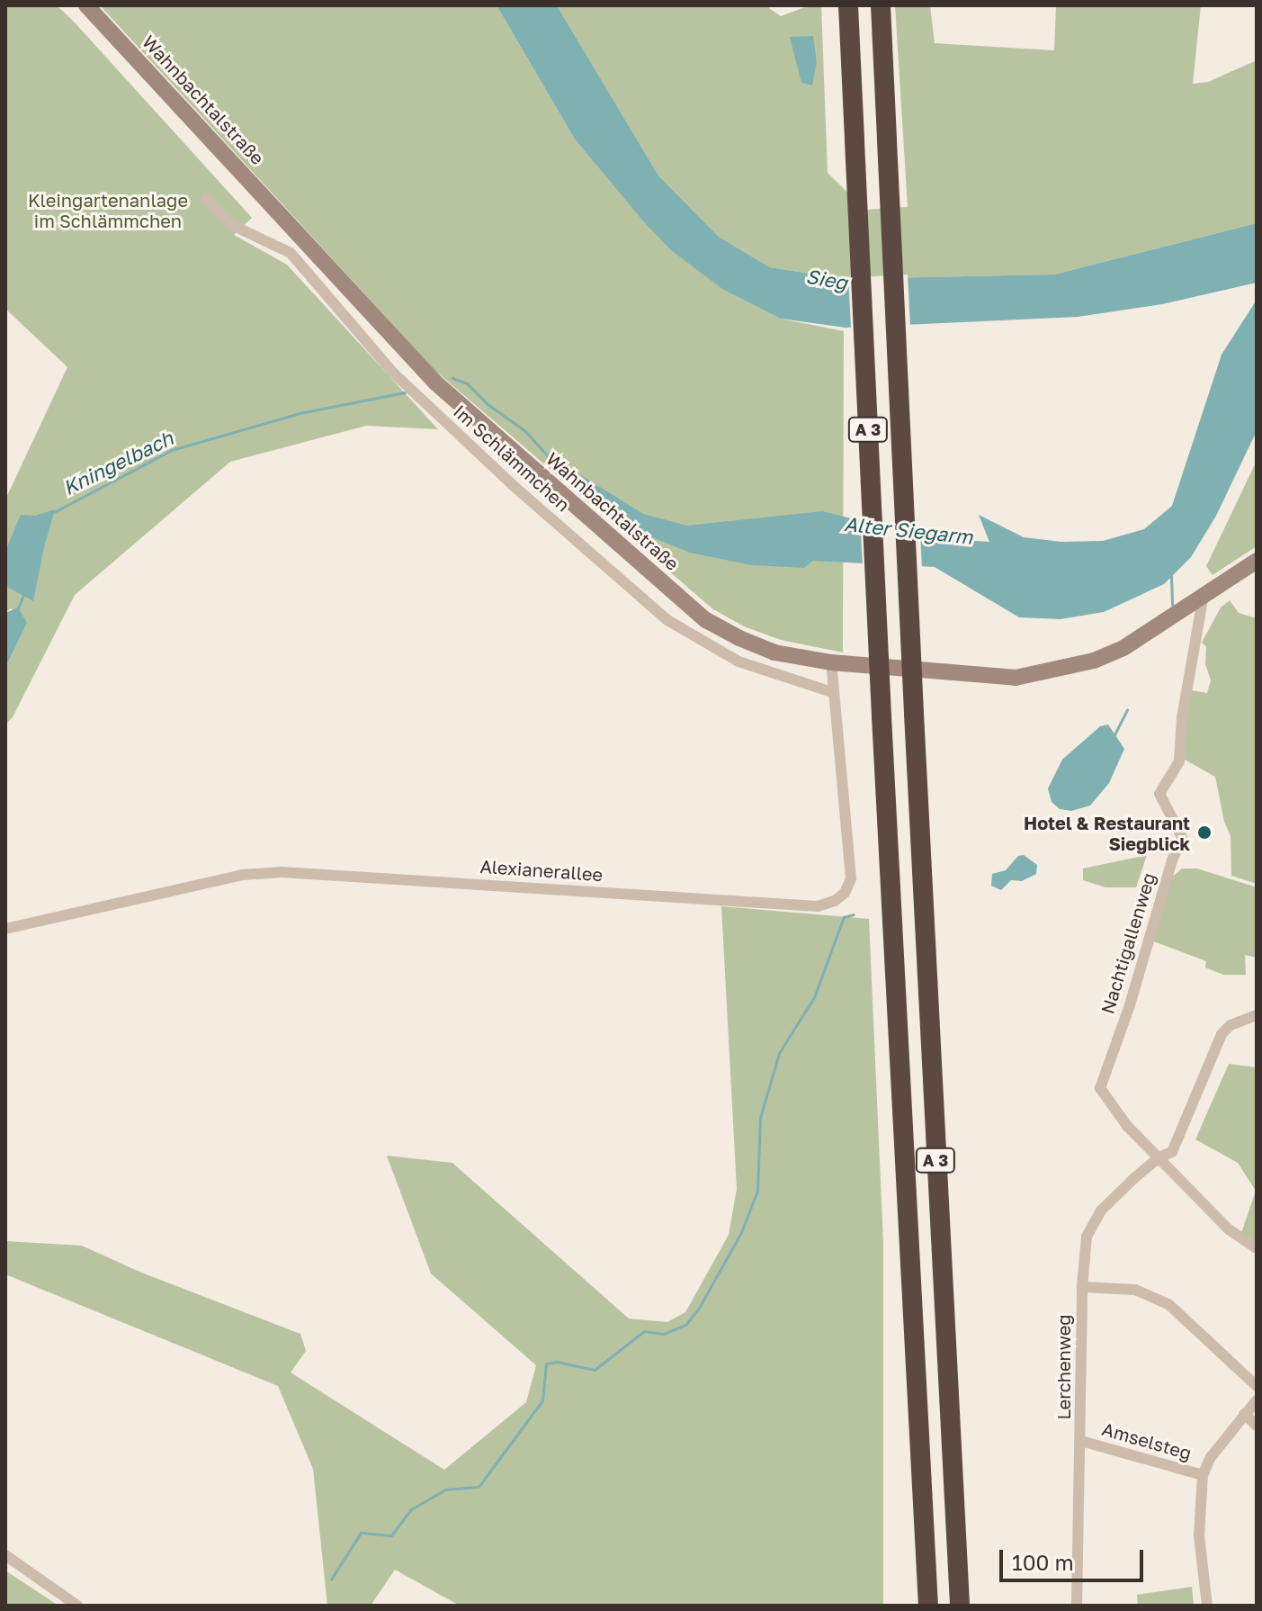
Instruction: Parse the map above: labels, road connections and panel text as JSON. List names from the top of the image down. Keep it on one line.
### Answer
{"streets":{"highway":["A 3"],"main road":["Wahnbachtalstraße"],"street":["Im Schlämmchen","Alexianerallee","Nachtigallenweg","Lerchenweg","Amselsteg"]},"crossings":[["Wahnbachtalstraße","Alexianerallee"],["Wahnbachtalstraße","Nachtigallenweg"],["Im Schlämmchen","Alexianerallee"],["Nachtigallenweg","Lerchenweg"],["Lerchenweg","Amselsteg"]],"water":["Sieg","Kningelbach","Alter Siegarm"],"parks":["Kleingartenanlage im Schlämmchen"],"places":["Hotel & Restaurant Siegblick"],"scale_bar":"100 m"}
